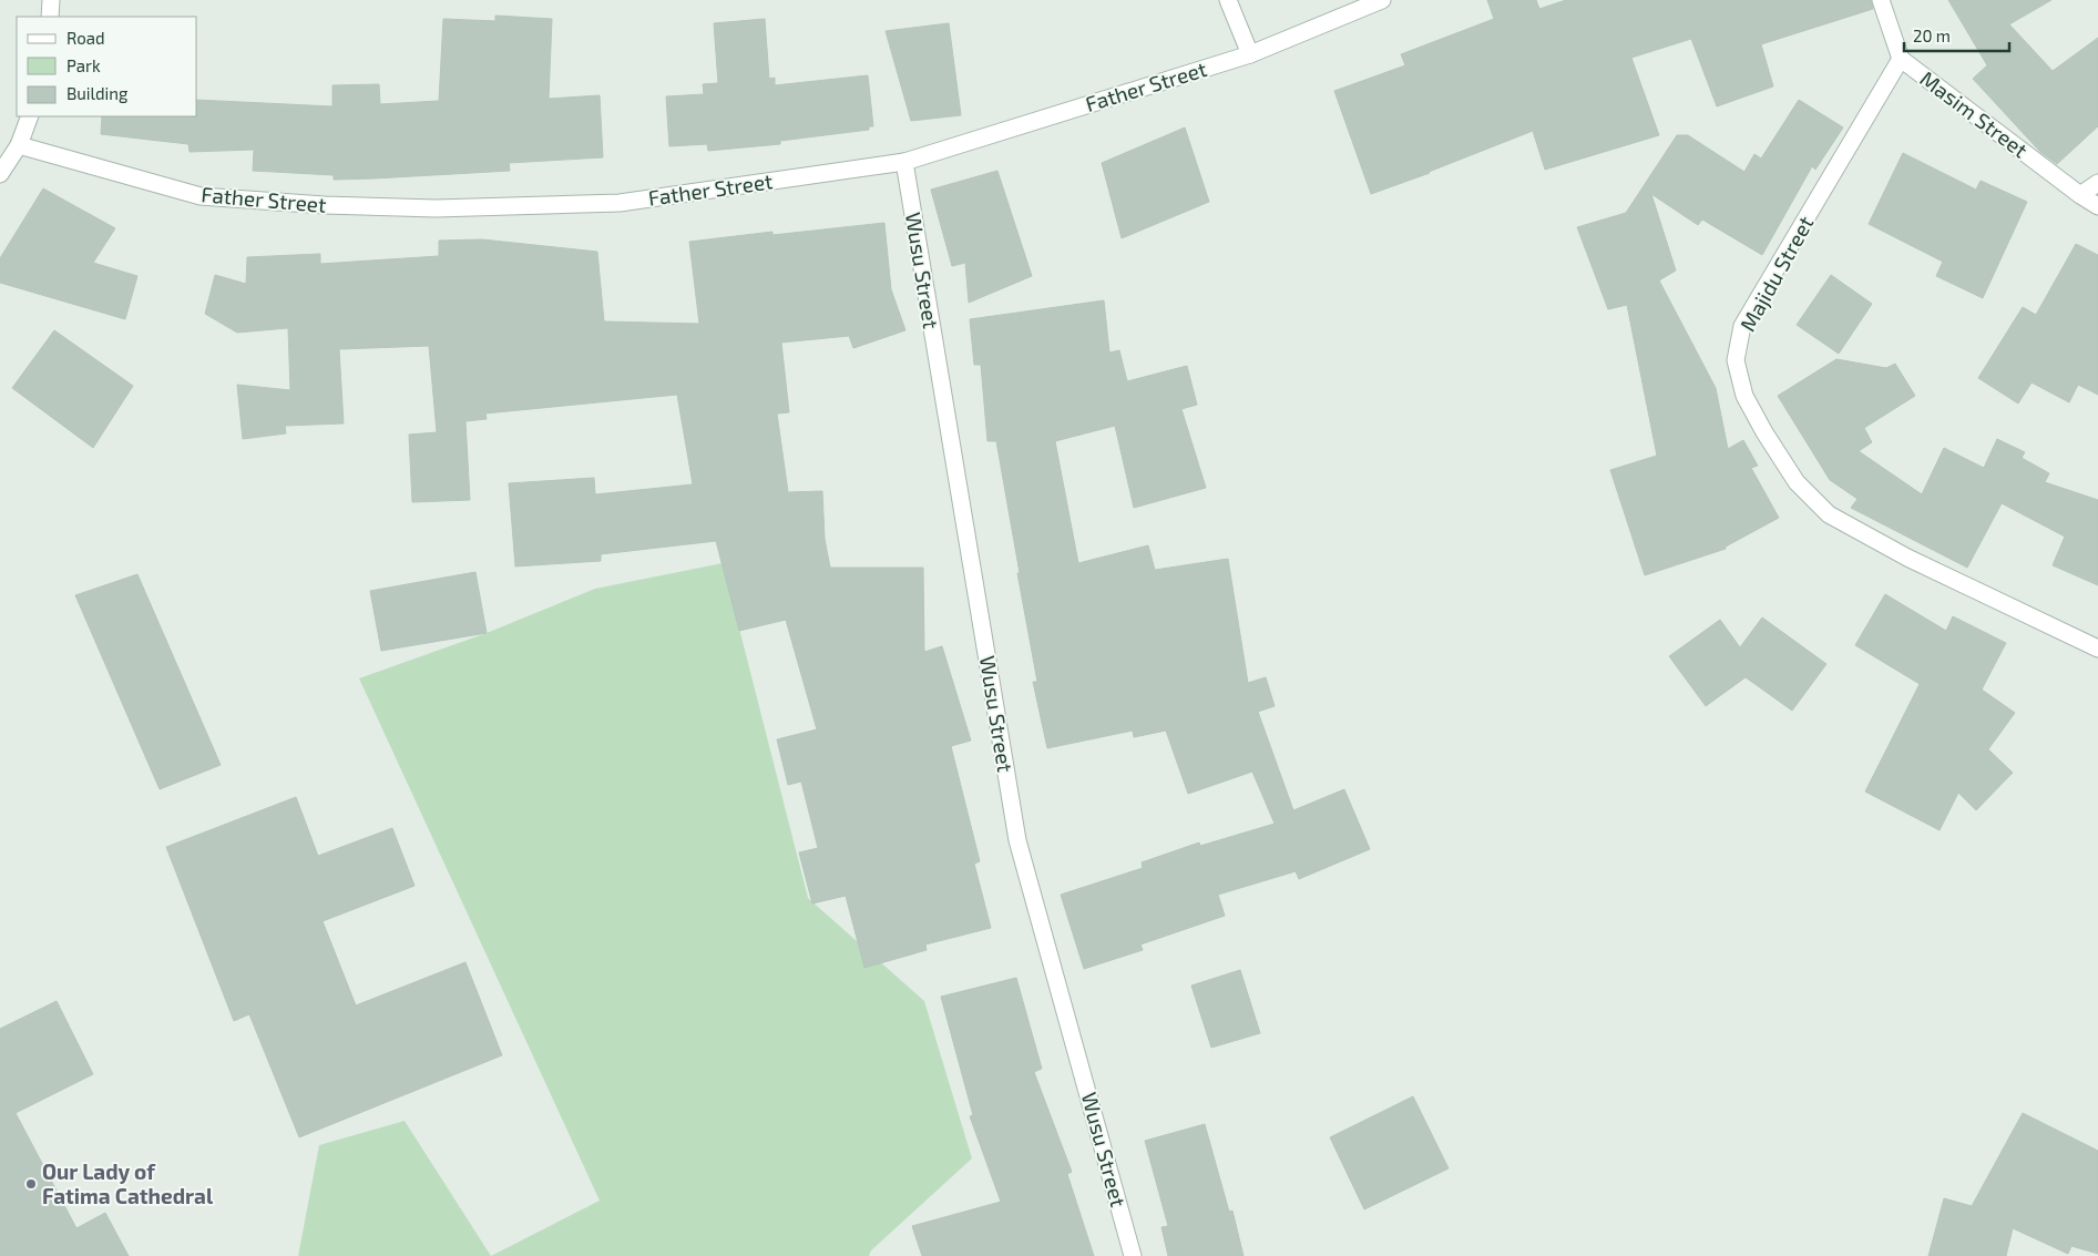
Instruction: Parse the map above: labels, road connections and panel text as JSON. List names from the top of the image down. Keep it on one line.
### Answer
{"streets":{"street":["Father Street","Masim Street","Wusu Street","Majidu Street"]},"crossings":[["Father Street","Wusu Street"],["Masim Street","Majidu Street"]],"places":["Our Lady of Fatima Cathedral"],"legend":["Road","Park","Building"],"scale_bar":"20 m"}
